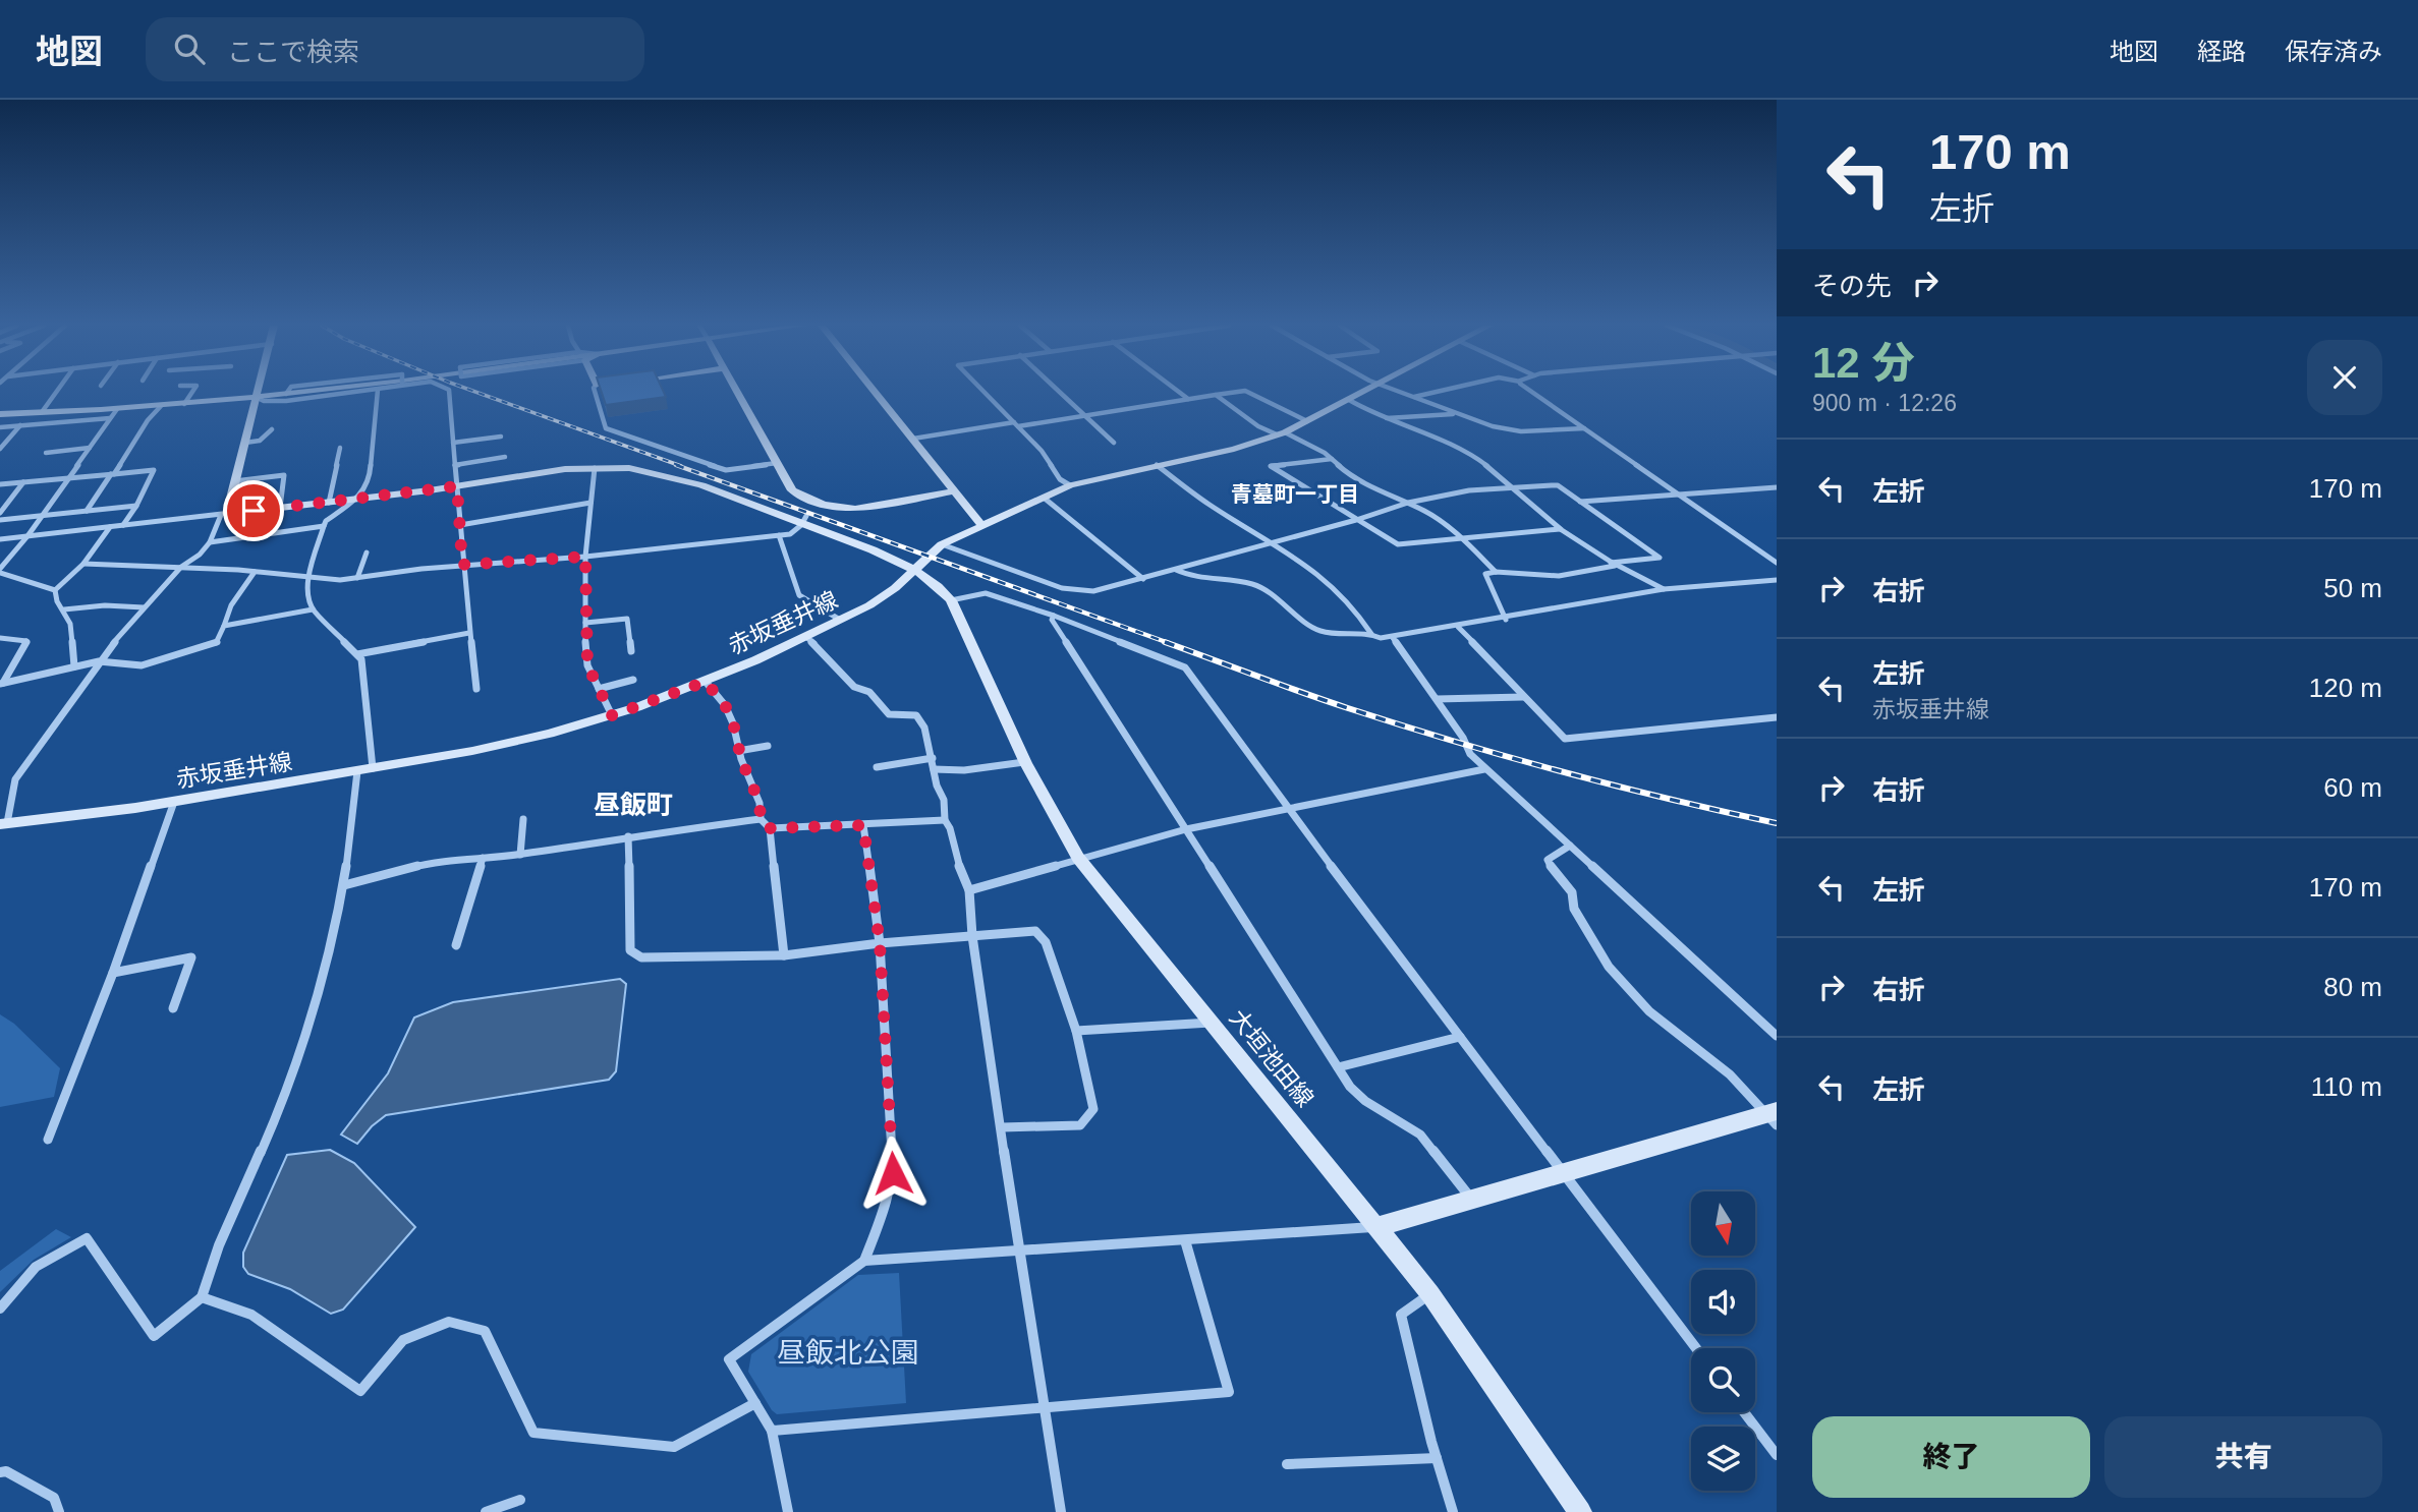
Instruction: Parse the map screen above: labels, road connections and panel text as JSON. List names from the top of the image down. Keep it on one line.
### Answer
{"streets":{"main road":["赤坂垂井線","大垣池田線"]},"crossings":[["赤坂垂井線","大垣池田線"]],"districts":["青墓町一丁目","昼飯町"],"parks":["昼飯北公園"],"north":"bottom","page":{"header":"地図","search":"ここで検索","nav":["地図","経路","保存済み"],"turn":["170 m","左折"],"then":"その先","heading":["12 分","900 m · 12:26"],"list":[{"name":"左折","value":"170 m"},{"name":"右折","value":"50 m"},{"name":"左折","note":"赤坂垂井線","value":"120 m"},{"name":"右折","value":"60 m"},{"name":"左折","value":"170 m"},{"name":"右折","value":"80 m"},{"name":"左折","value":"110 m"}],"buttons":["終了","共有"]}}
